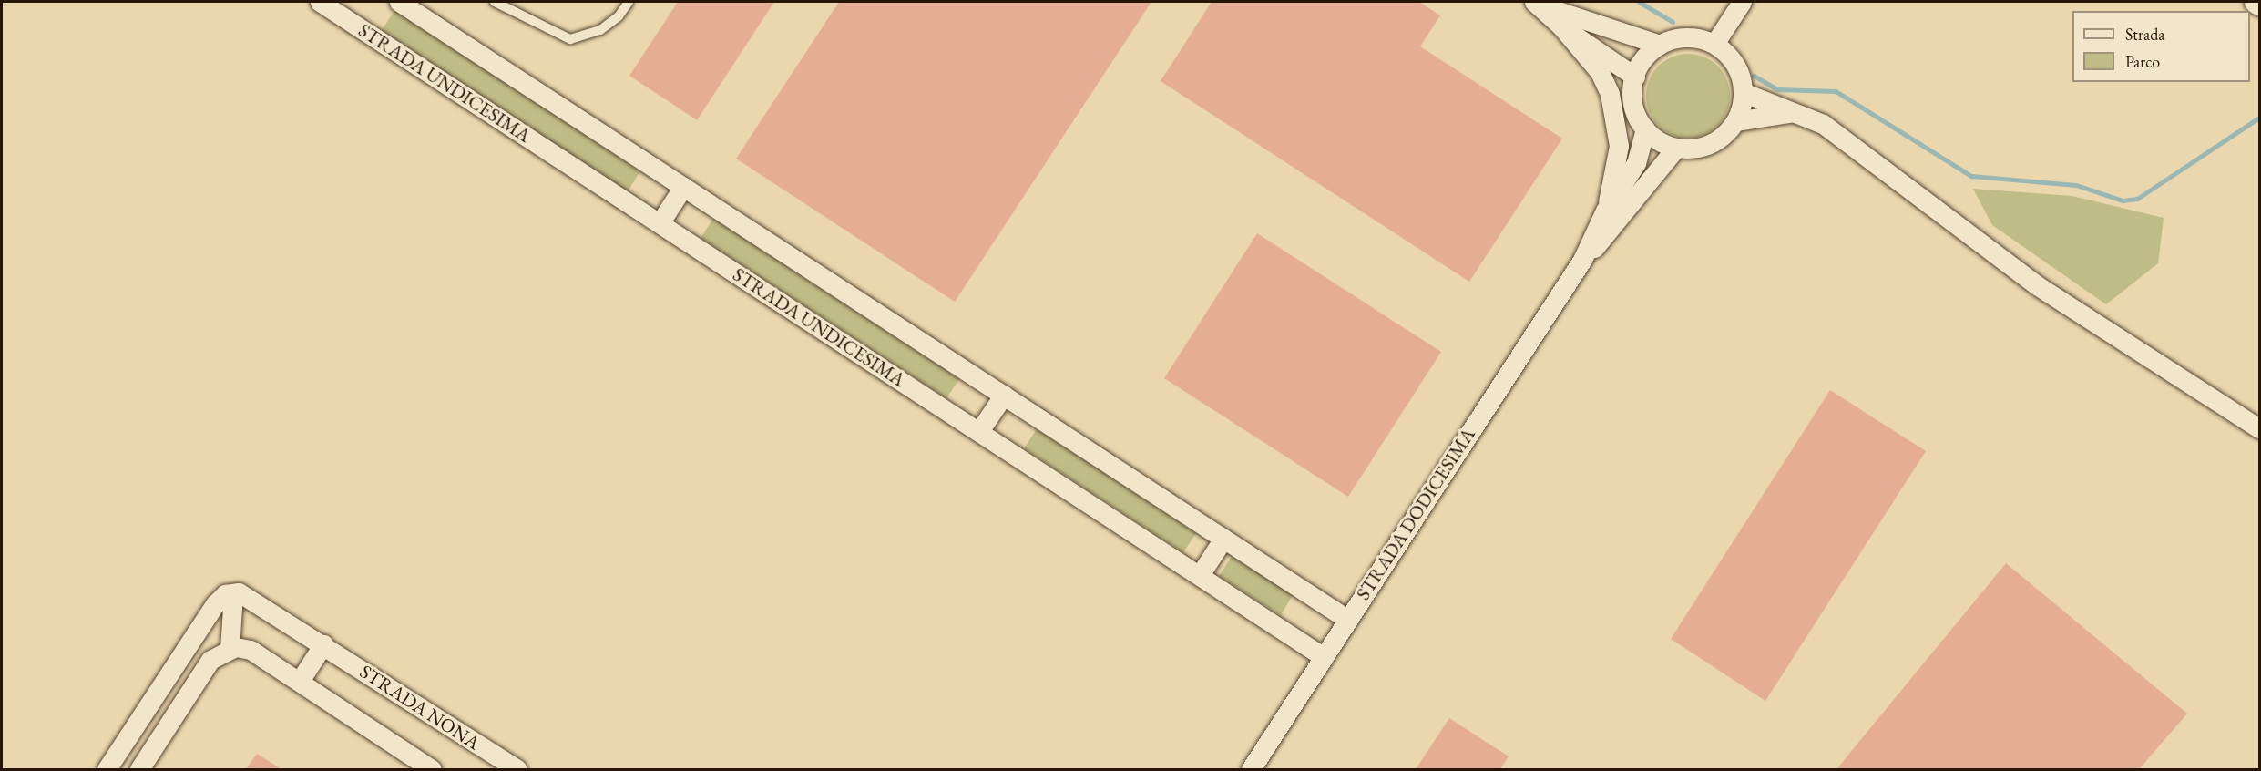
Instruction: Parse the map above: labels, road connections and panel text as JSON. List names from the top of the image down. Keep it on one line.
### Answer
{"streets":{"street":["STRADA UNDICESIMA","STRADA DODICESIMA","STRADA NONA"]},"crossings":[["STRADA UNDICESIMA","STRADA DODICESIMA"]],"legend":["Strada","Parco"]}
